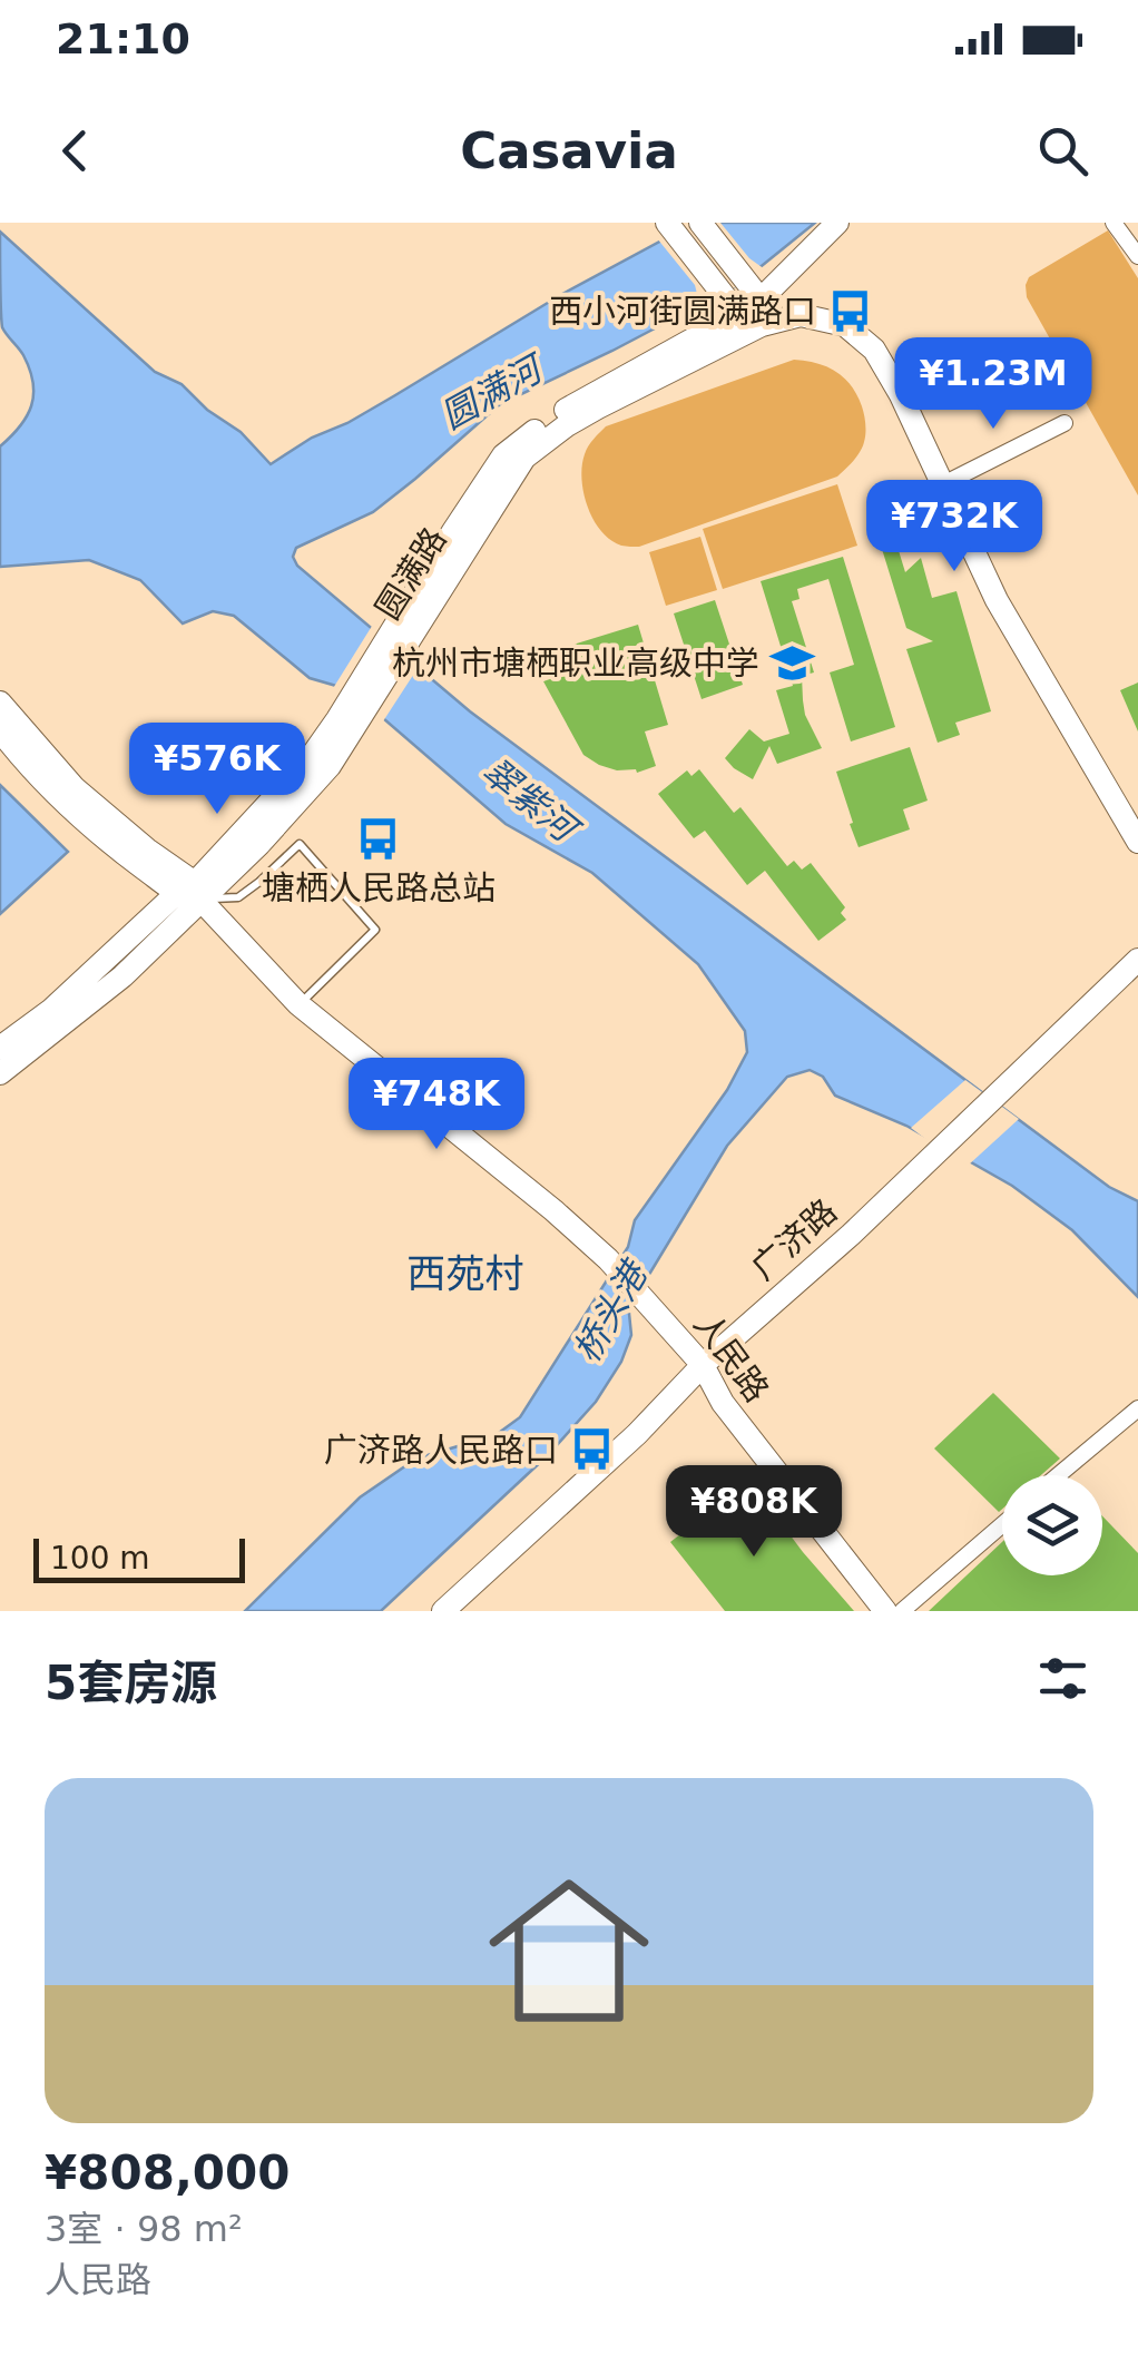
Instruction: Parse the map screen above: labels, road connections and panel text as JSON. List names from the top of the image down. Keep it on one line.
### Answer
{"streets":{"street":["圆满路","广济路","人民路"]},"crossings":[["圆满路","人民路"],["广济路","人民路"]],"districts":["西苑村"],"water":["圆满河","翠紫河","桥头港"],"places":{"bus stop":["西小河街圆满路口","塘栖人民路总站","广济路人民路口"],"school or university":["杭州市塘栖职业高级中学"]},"scale_bar":"100 m","page":{"status":"21:10","header":"Casavia","price":["¥1.23M","¥732K","¥576K","¥748K","¥808K"],"scale":"100 m","heading":"5套房源","list":[{"name":"¥808,000","note":"3室 · 98 m² · 人民路"}]}}
